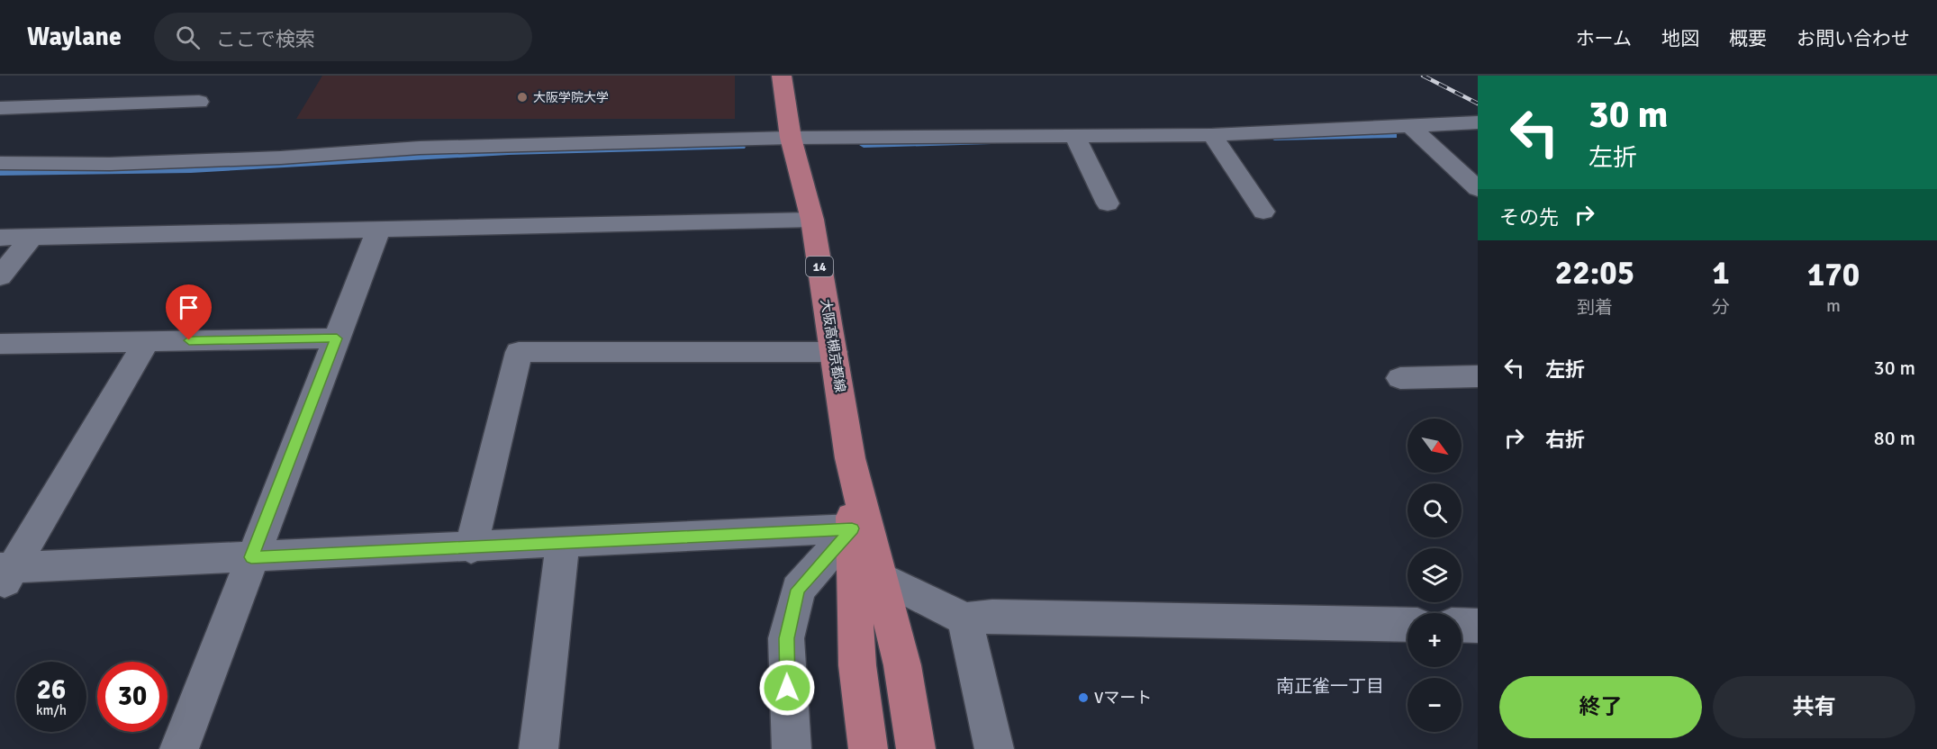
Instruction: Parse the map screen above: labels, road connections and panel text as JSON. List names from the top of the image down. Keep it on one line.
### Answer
{"streets":{"main road":["14","大阪高槻京都線"]},"districts":["南正雀一丁目"],"places":["大阪学院大学","Vマート"],"north":"bottom right","page":{"header":"Waylane","search":"ここで検索","nav":["ホーム","地図","概要","お問い合わせ"],"turn":["30 m","左折"],"then":"その先","eta":["22:05","到着","1","分","170","m"],"list":[{"name":"左折","value":"30 m"},{"name":"右折","value":"80 m"}],"map_buttons":["+","−"],"speed":"26 km/h","limit":"30","buttons":["終了","共有"]}}
